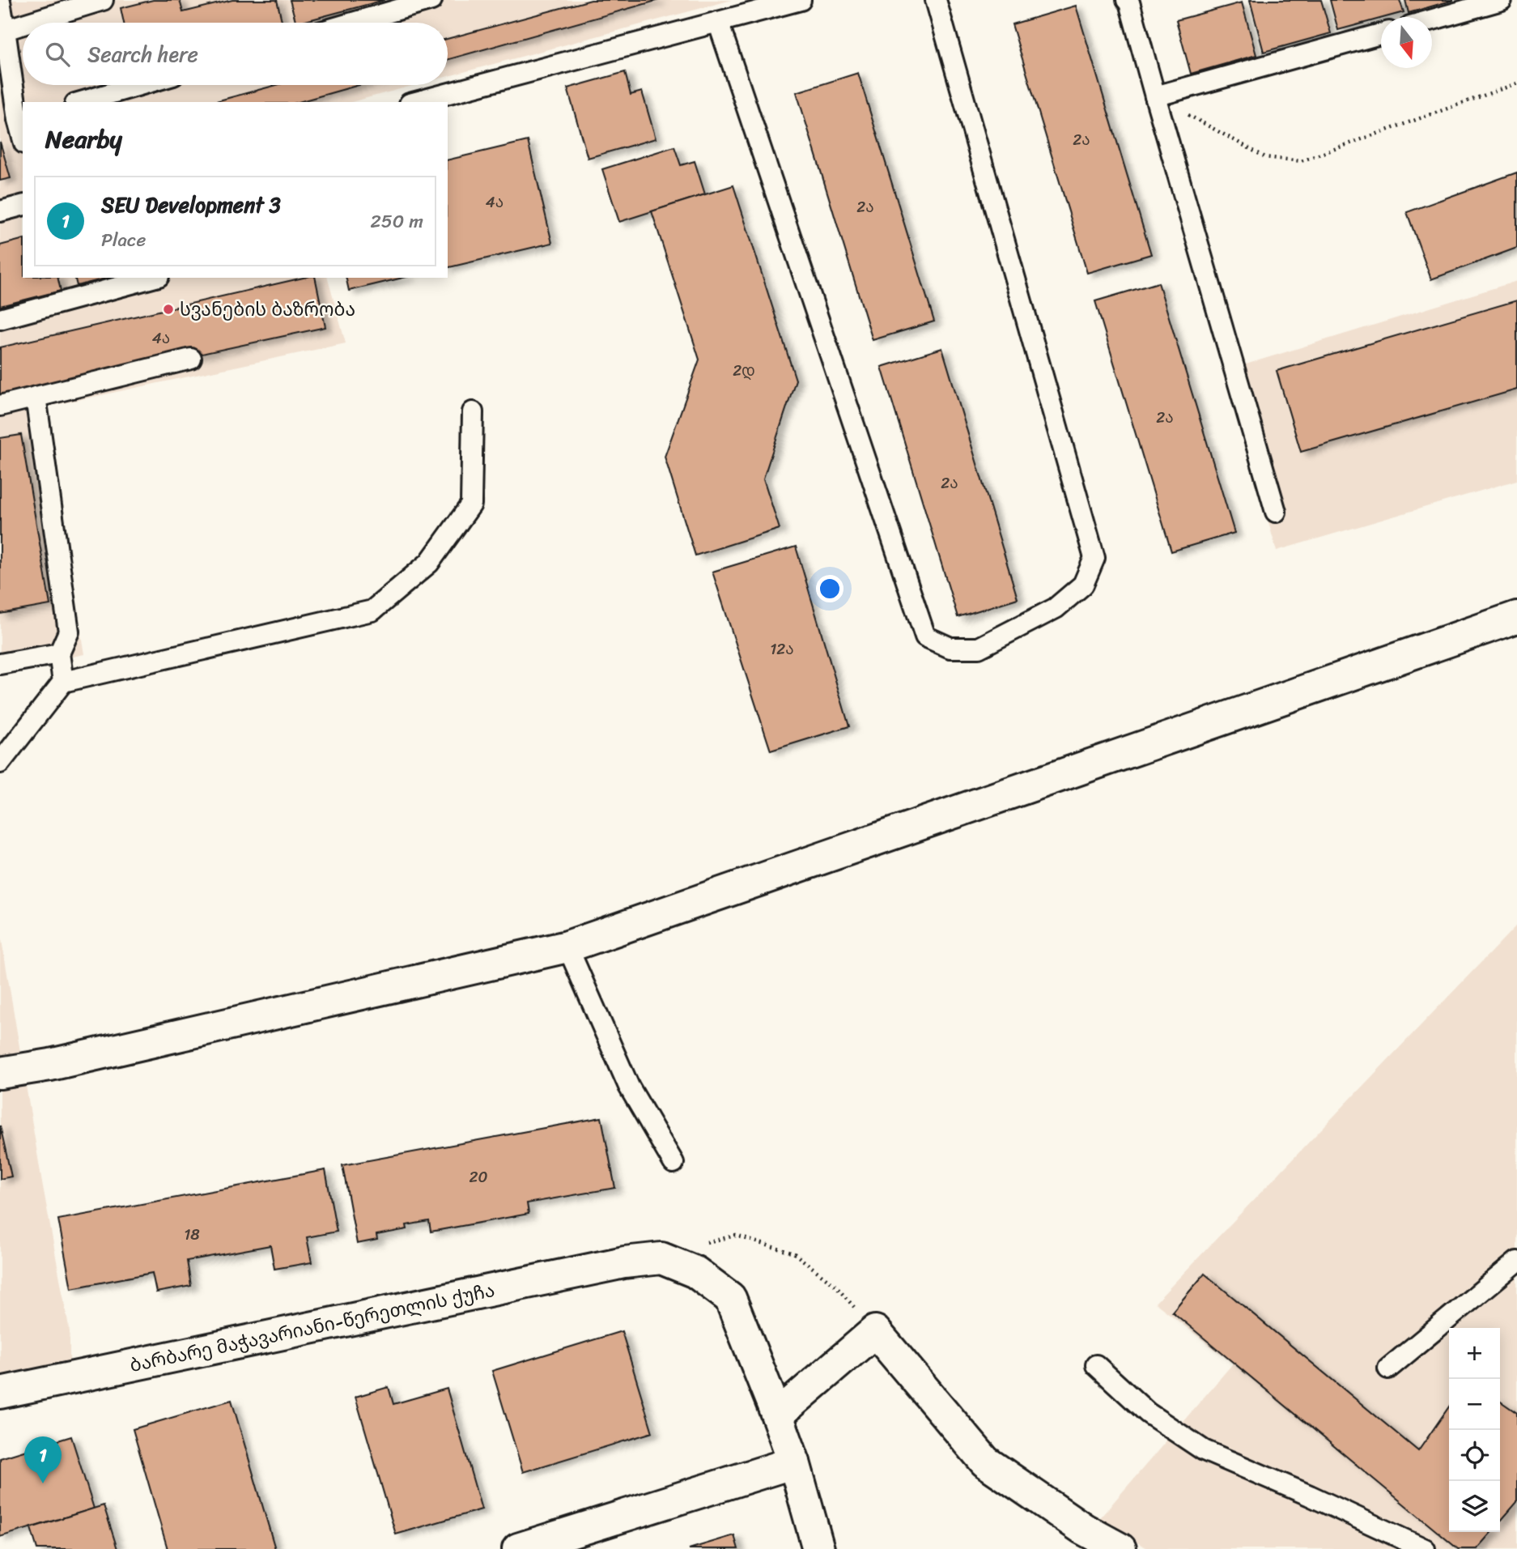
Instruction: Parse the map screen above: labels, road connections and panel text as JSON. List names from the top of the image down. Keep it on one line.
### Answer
{"streets":{"street":["ბარბარე მაჭავარიანი-წერეთლის ქუჩა"]},"places":["სვანების ბაზრობა"],"house_numbers":["2ა","4ა","2ა","4ა","2დ","2ა","2ა","12ა","20","18"],"north":"bottom","page":{"search":"Search here","heading":"Nearby","list":[{"mark":"1","name":"SEU Development 3","note":"Place","value":"250 m"}],"map_buttons":["+","−"],"pins":"1"}}
